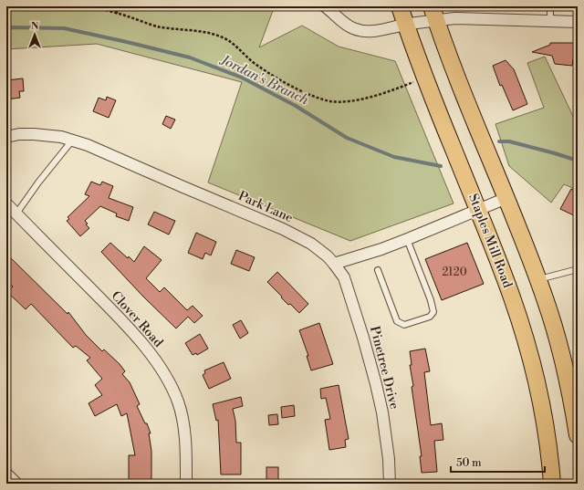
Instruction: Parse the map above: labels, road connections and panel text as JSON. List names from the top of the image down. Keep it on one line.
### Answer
{"streets":{"main road":["Staples Mill Road"],"street":["Park Lane","Clover Road","Pinetree Drive"]},"crossings":[["Park Lane","Pinetree Drive"]],"water":["Jordan's Branch"],"house_numbers":["2120"],"scale_bar":"50 m","north":"top"}
